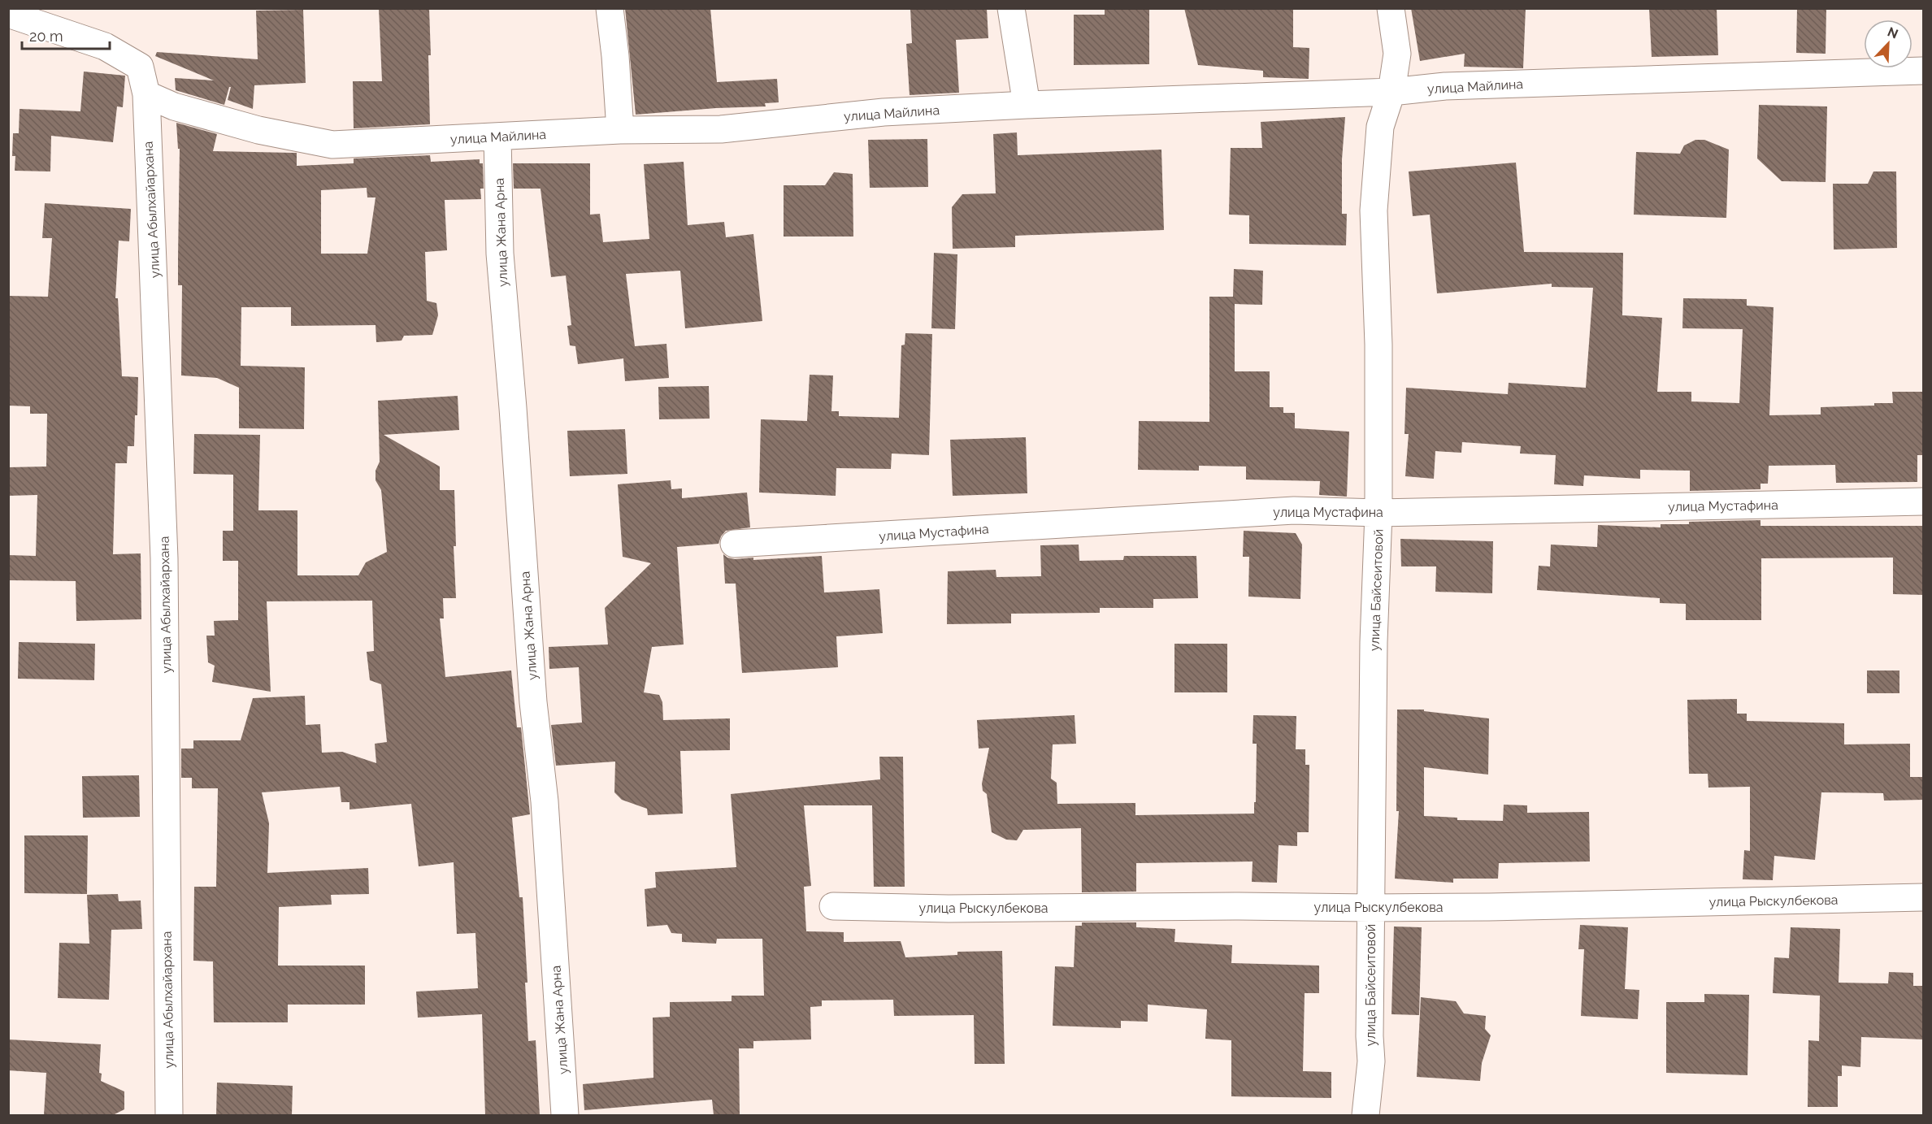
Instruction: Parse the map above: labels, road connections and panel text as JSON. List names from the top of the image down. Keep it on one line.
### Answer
{"streets":{"street":["улица Майлина","улица Абылхайархана","улица Жана Арна","улица Мустафина","улица Байсеитовой","улица Рыскулбекова"]},"crossings":[["улица Майлина","улица Абылхайархана"],["улица Майлина","улица Жана Арна"],["улица Майлина","улица Байсеитовой"],["улица Мустафина","улица Байсеитовой"],["улица Байсеитовой","улица Рыскулбекова"]],"scale_bar":"20 m","north":"top right"}
